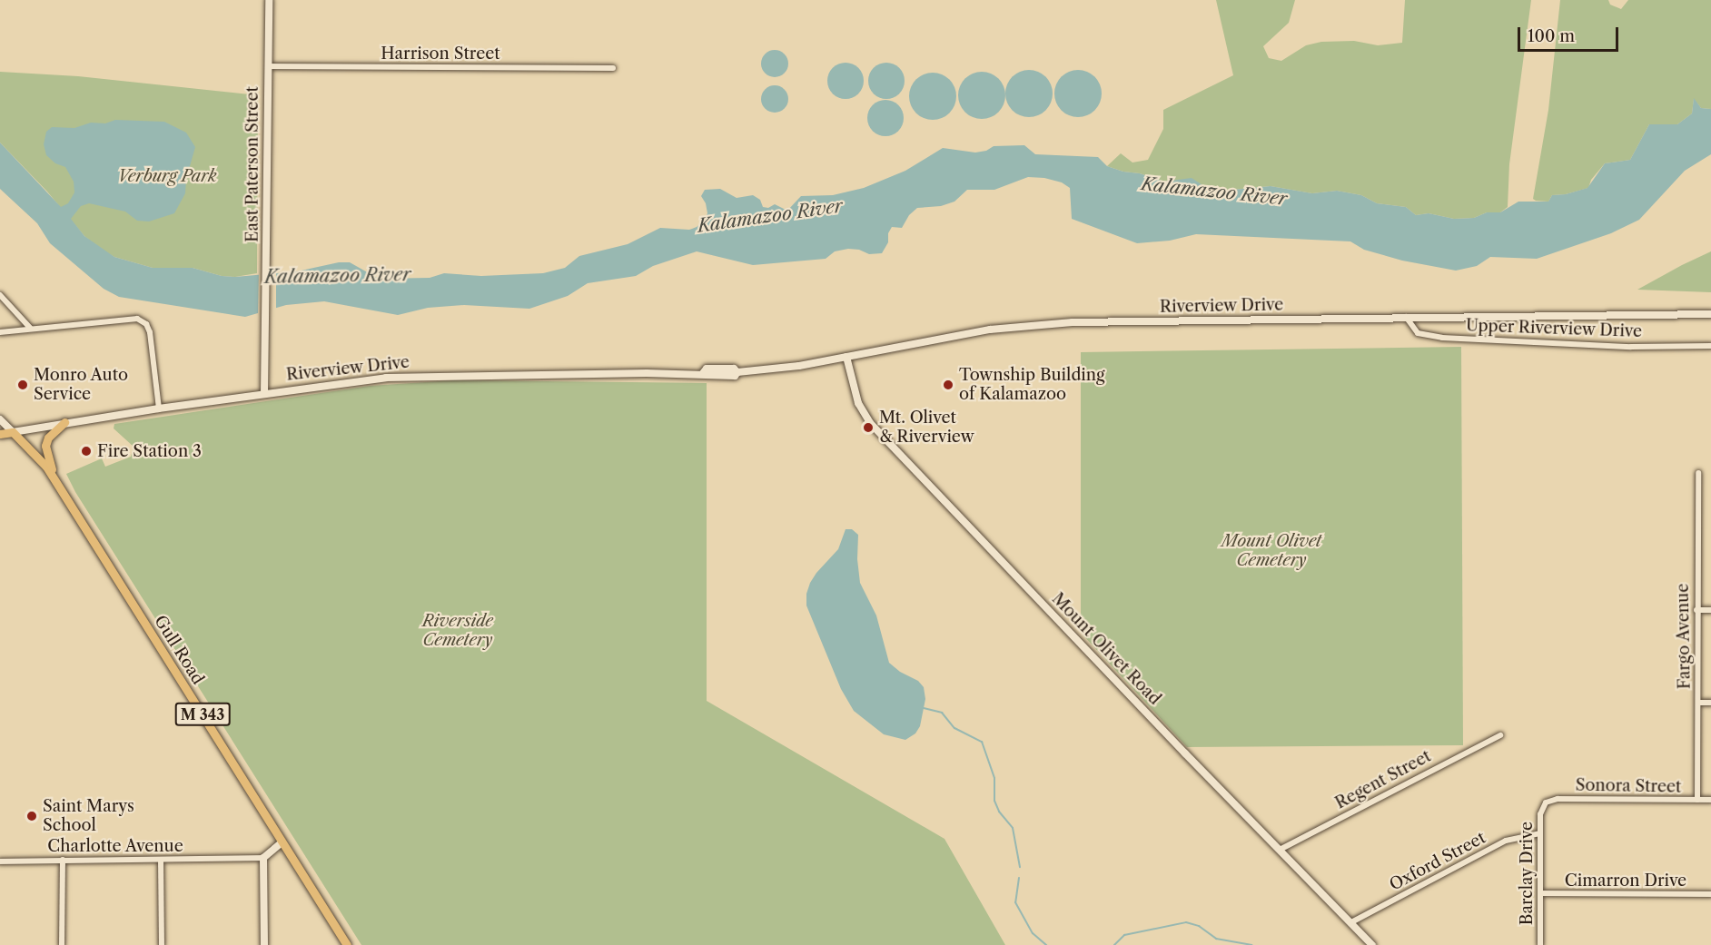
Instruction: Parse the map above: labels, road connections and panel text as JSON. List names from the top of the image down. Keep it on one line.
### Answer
{"streets":{"main road":["Riverview Drive","Gull Road","M 343"],"street":["Harrison Street","East Paterson Street","Upper Riverview Drive","Fargo Avenue","Mount Olivet Road","Regent Street","Sonora Street","Charlotte Avenue","Oxford Street","Barclay Drive","Cimarron Drive"]},"crossings":[["Harrison Street","East Paterson Street"],["East Paterson Street","Riverview Drive"],["Riverview Drive","Upper Riverview Drive"],["Riverview Drive","Mount Olivet Road"],["Riverview Drive","Gull Road"],["Fargo Avenue","Sonora Street"],["Mount Olivet Road","Regent Street"],["Mount Olivet Road","Oxford Street"],["Sonora Street","Barclay Drive"],["Oxford Street","Barclay Drive"],["Barclay Drive","Cimarron Drive"]],"water":["Kalamazoo River"],"parks":["Verburg Park","Mount Olivet Cemetery","Riverside Cemetery"],"places":["Monro Auto Service","Township Building of Kalamazoo","Mt. Olivet & Riverview","Fire Station 3","Saint Marys School"],"scale_bar":"100 m"}
